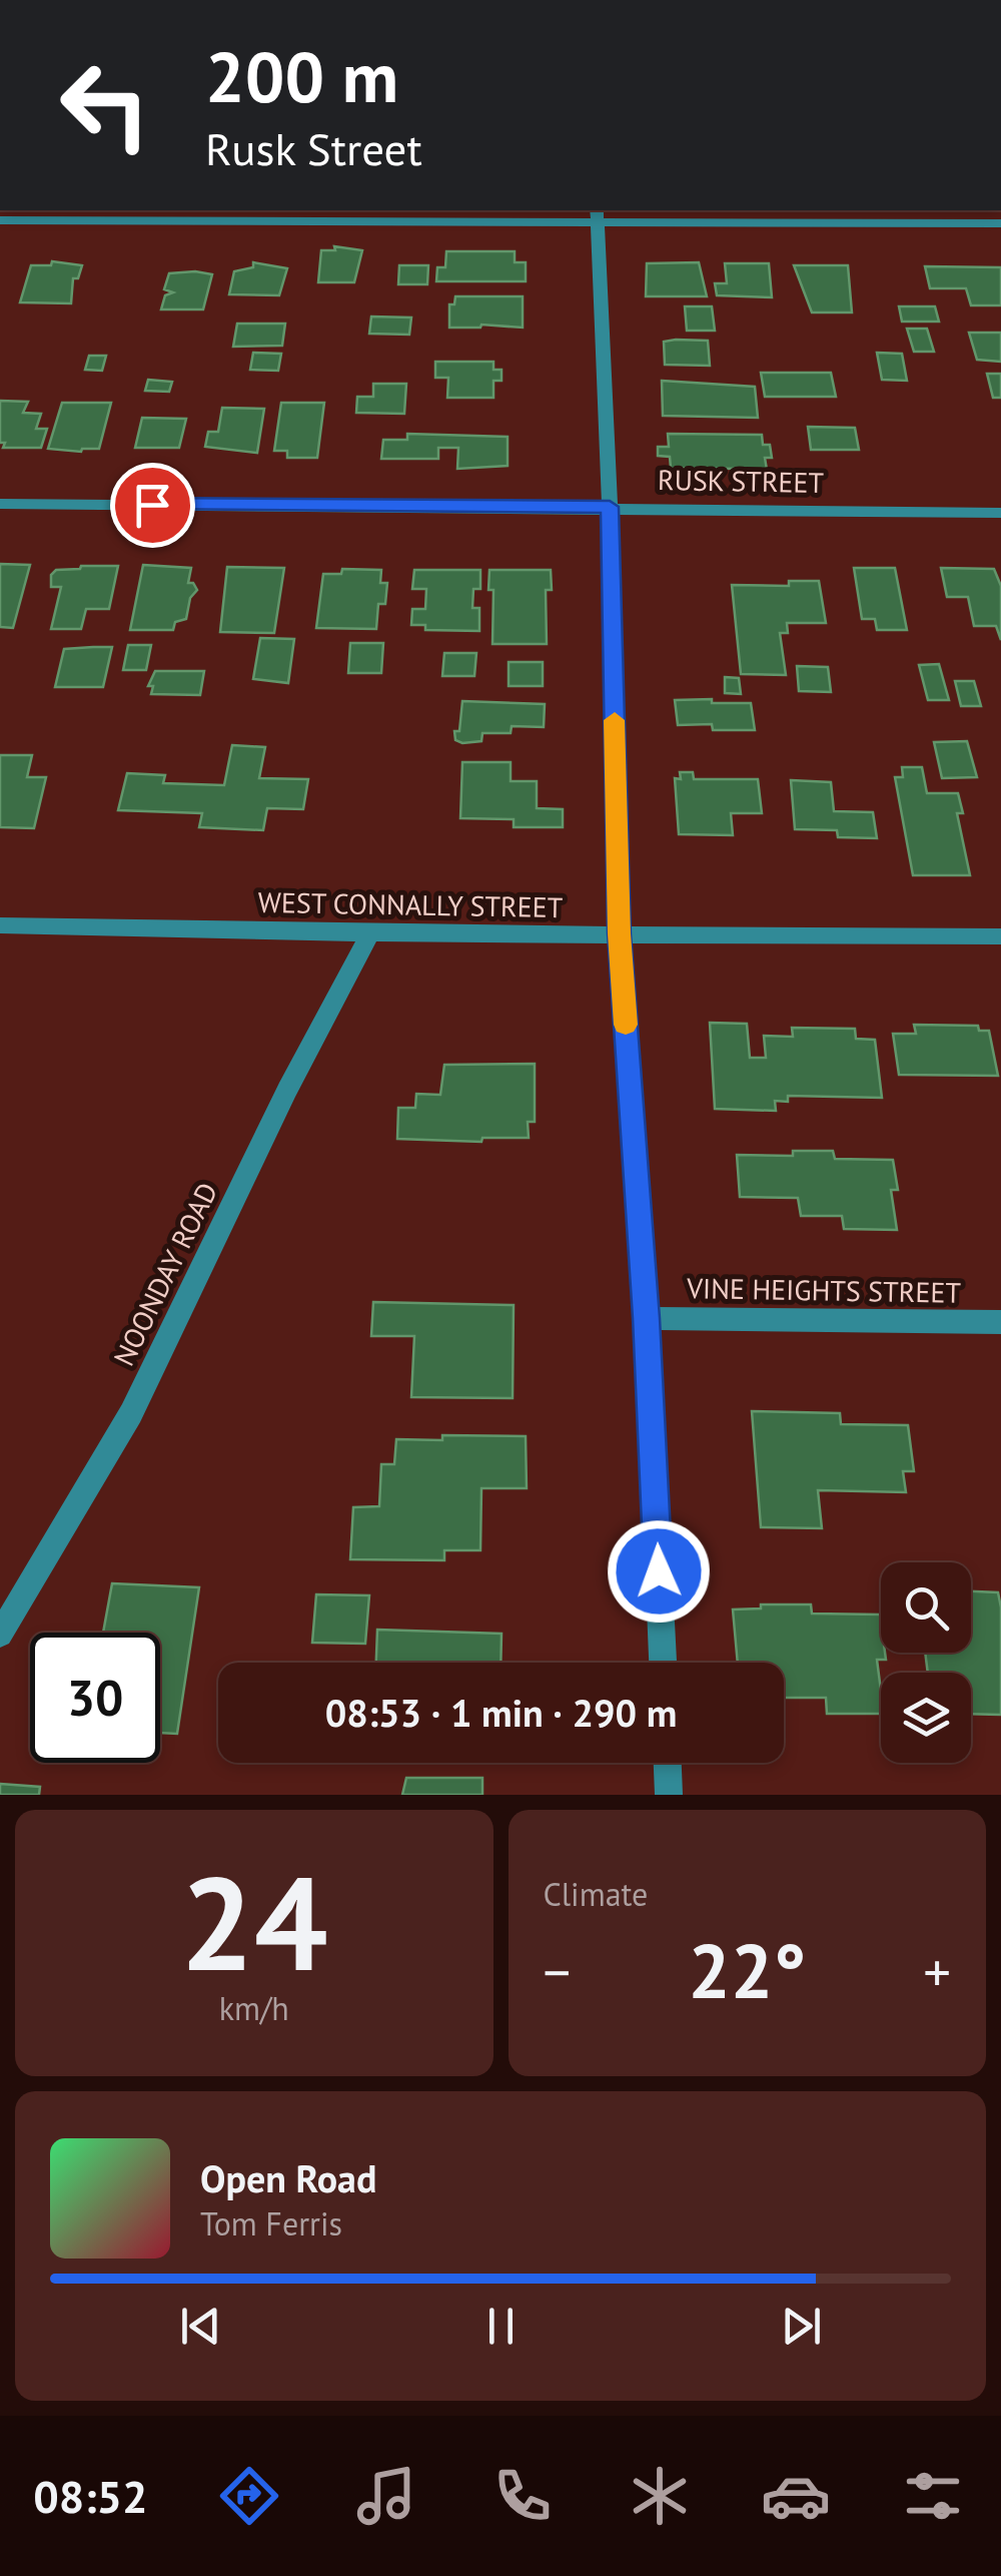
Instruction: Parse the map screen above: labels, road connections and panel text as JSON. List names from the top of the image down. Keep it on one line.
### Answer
{"streets":{"street":["RUSK STREET","WEST CONNALLY STREET","NOONDAY ROAD","VINE HEIGHTS STREET"]},"crossings":[["WEST CONNALLY STREET","NOONDAY ROAD"]],"page":{"turn":["200 m","Rusk Street"],"limit":"30","trip":"08:53 · 1 min · 290 m","tile":[["24","km/h"],"Climate"],"heat":["−","22°","+"],"song":["Open Road","Tom Ferris"],"tabs":"08:52"}}
